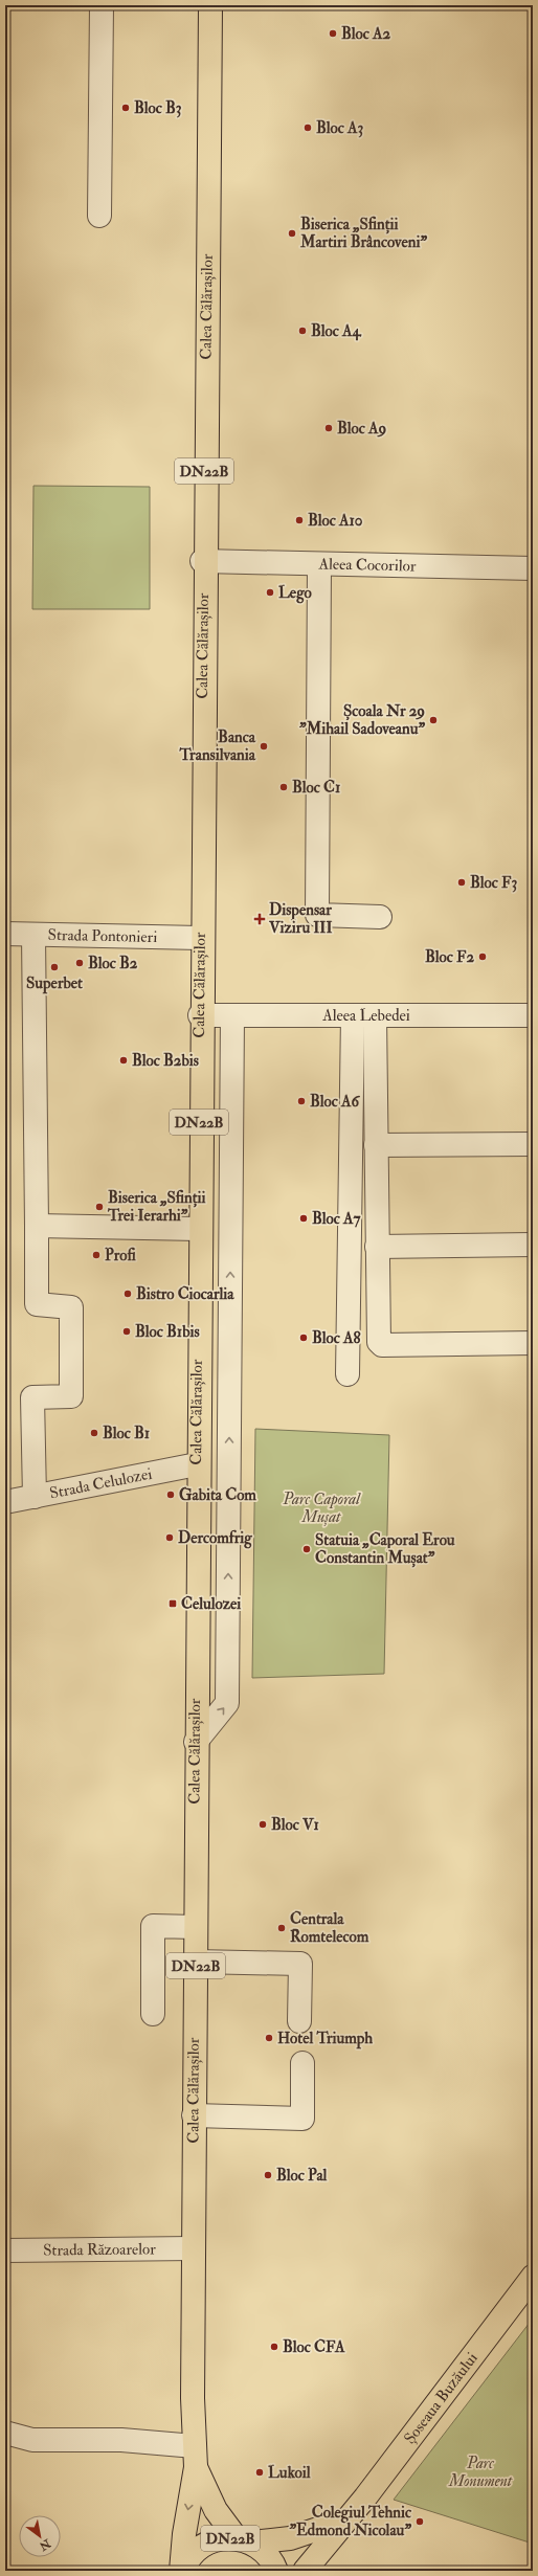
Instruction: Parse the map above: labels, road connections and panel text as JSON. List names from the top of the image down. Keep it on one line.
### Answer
{"streets":{"main road":["Calea Călărașilor","DN22B","Șoseaua Buzăului"],"street":["Aleea Cocorilor","Strada Pontonieri","Aleea Lebedei","Strada Celulozei","Strada Răzoarelor"]},"crossings":[["Calea Călărașilor","DN22B"],["Calea Călărașilor","Aleea Cocorilor"],["Calea Călărașilor","Strada Pontonieri"],["Calea Călărașilor","Aleea Lebedei"],["Calea Călărașilor","Strada Celulozei"],["Calea Călărașilor","Strada Răzoarelor"]],"parks":["Parc Caporal Mușat","Parc Monument"],"places":{"other":["Bloc A2","Bloc B3","Bloc A3","Biserica „Sfinții Martiri Brâncoveni\"","Bloc A4","Bloc A9","Bloc A10","Lego","Școala Nr 29 \"Mihail Sadoveanu\"","Banca Transilvania","Bloc C1","Bloc F3","Bloc F2","Bloc B2","Superbet","Bloc B2bis","Bloc A6","Biserica „Sfinții Trei Ierarhi\"","Bloc A7","Profi","Bistro Ciocarlia","Bloc B1bis","Bloc A8","Bloc B1","Gabita Com","Dercomfrig","Statuia „Caporal Erou Constantin Mușat”","Bloc V1","Centrala Romtelecom","Hotel Triumph","Bloc Pal","Bloc CFA","Lukoil","Colegiul Tehnic \"Edmond Nicolau\""],"health":["Dispensar Viziru III"],"transit":["Celulozei"]},"north":"bottom right"}
